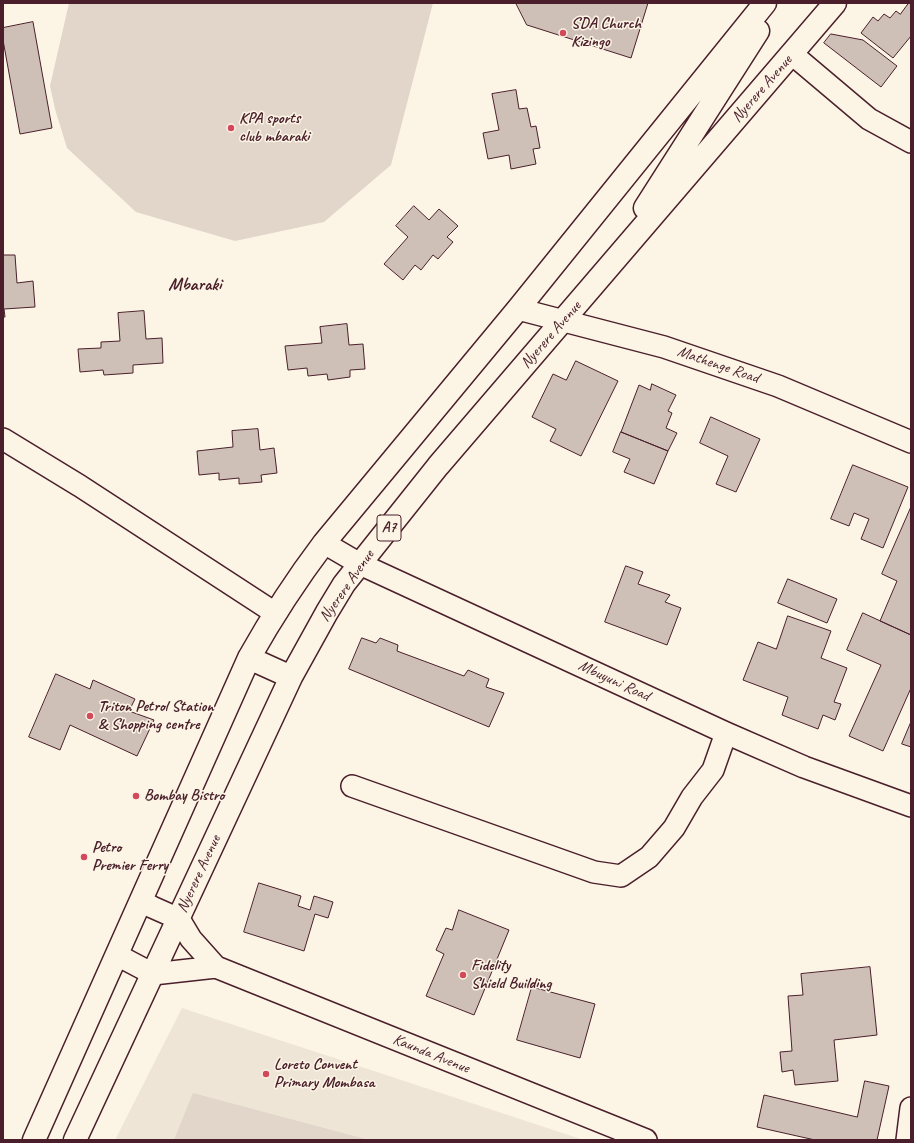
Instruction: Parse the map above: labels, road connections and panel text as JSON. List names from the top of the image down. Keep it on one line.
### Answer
{"streets":{"highway":["Nyerere Avenue","A7"],"street":["Mathenge Road","Mbuyuni Road","Kaunda Avenue"]},"crossings":[["Nyerere Avenue","Mathenge Road"],["Nyerere Avenue","Mbuyuni Road"],["Nyerere Avenue","Kaunda Avenue"],["Mathenge Road","A7"],["A7","Mbuyuni Road"]],"districts":["Mbaraki"],"places":["SDA Church Kizingo","KPA sports club mbaraki","Triton Petrol Station & Shopping centre","Bombay Bistro","Petro Premier Ferry","Fidelity Shield Building","Loreto Convent Primary Mombasa"]}
